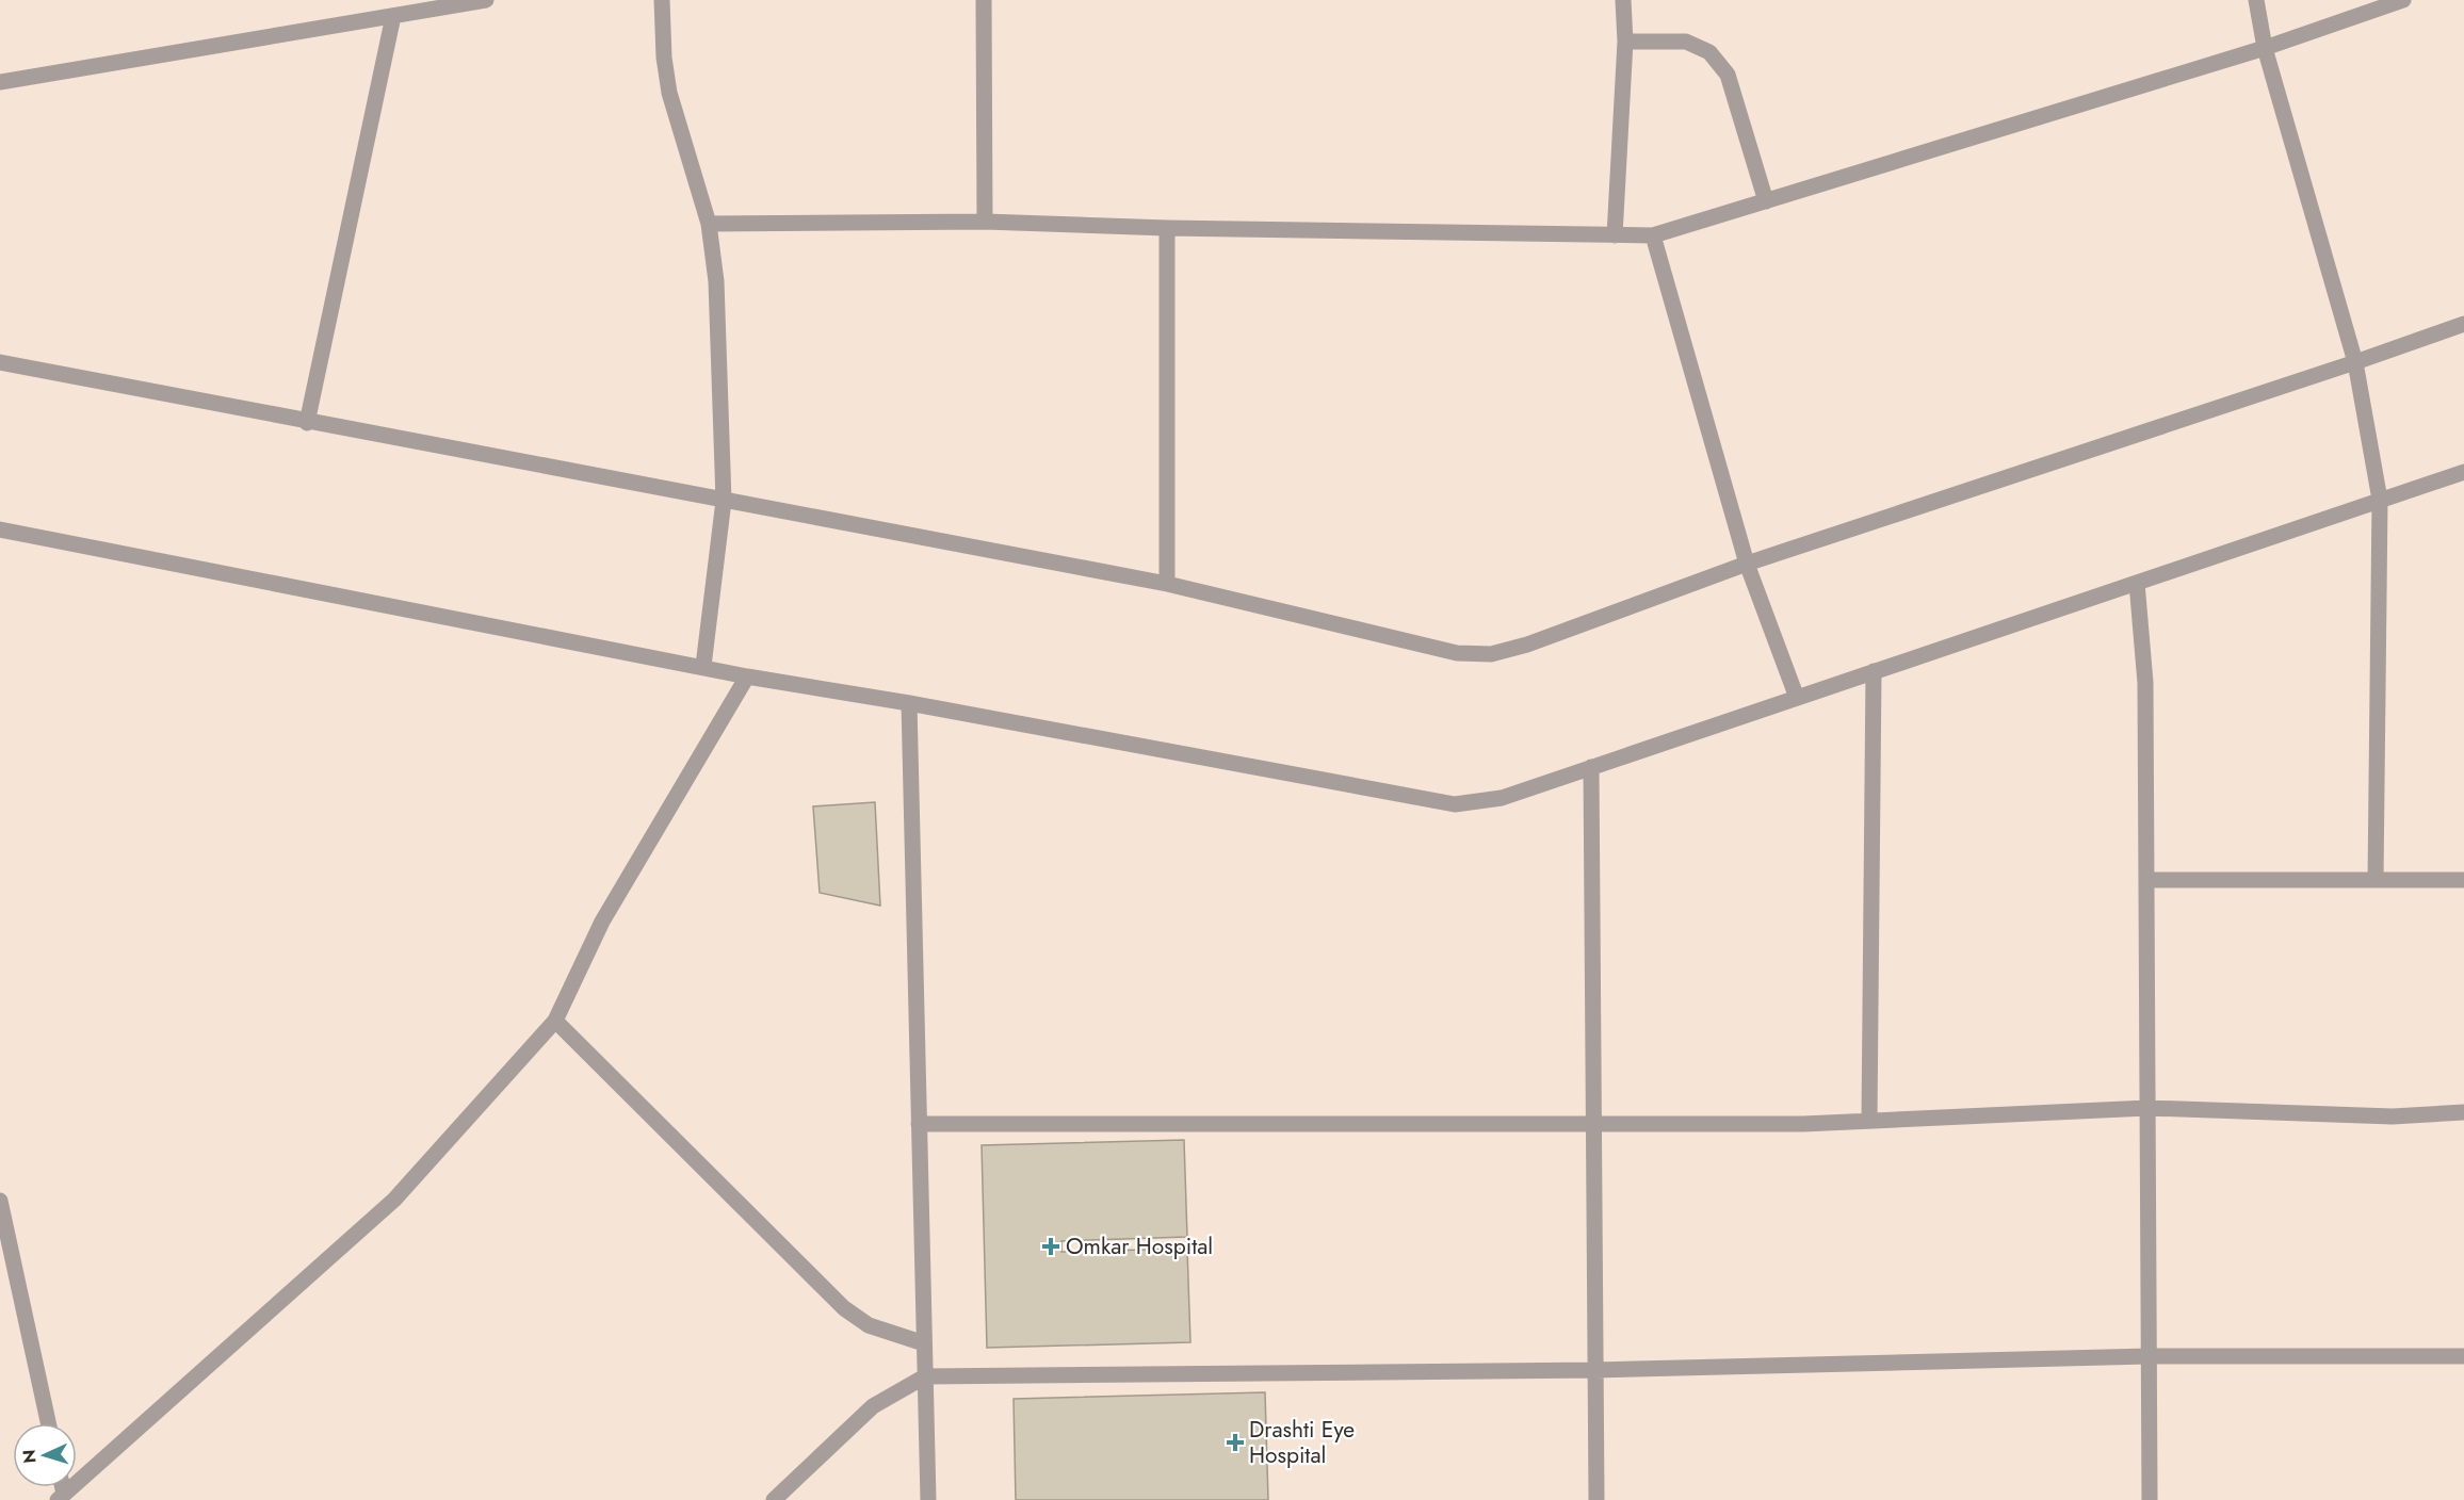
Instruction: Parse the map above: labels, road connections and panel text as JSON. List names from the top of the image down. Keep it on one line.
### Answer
{"places":{"health":["Omkar Hospital","Drashti Eye Hospital"]},"north":"left"}
